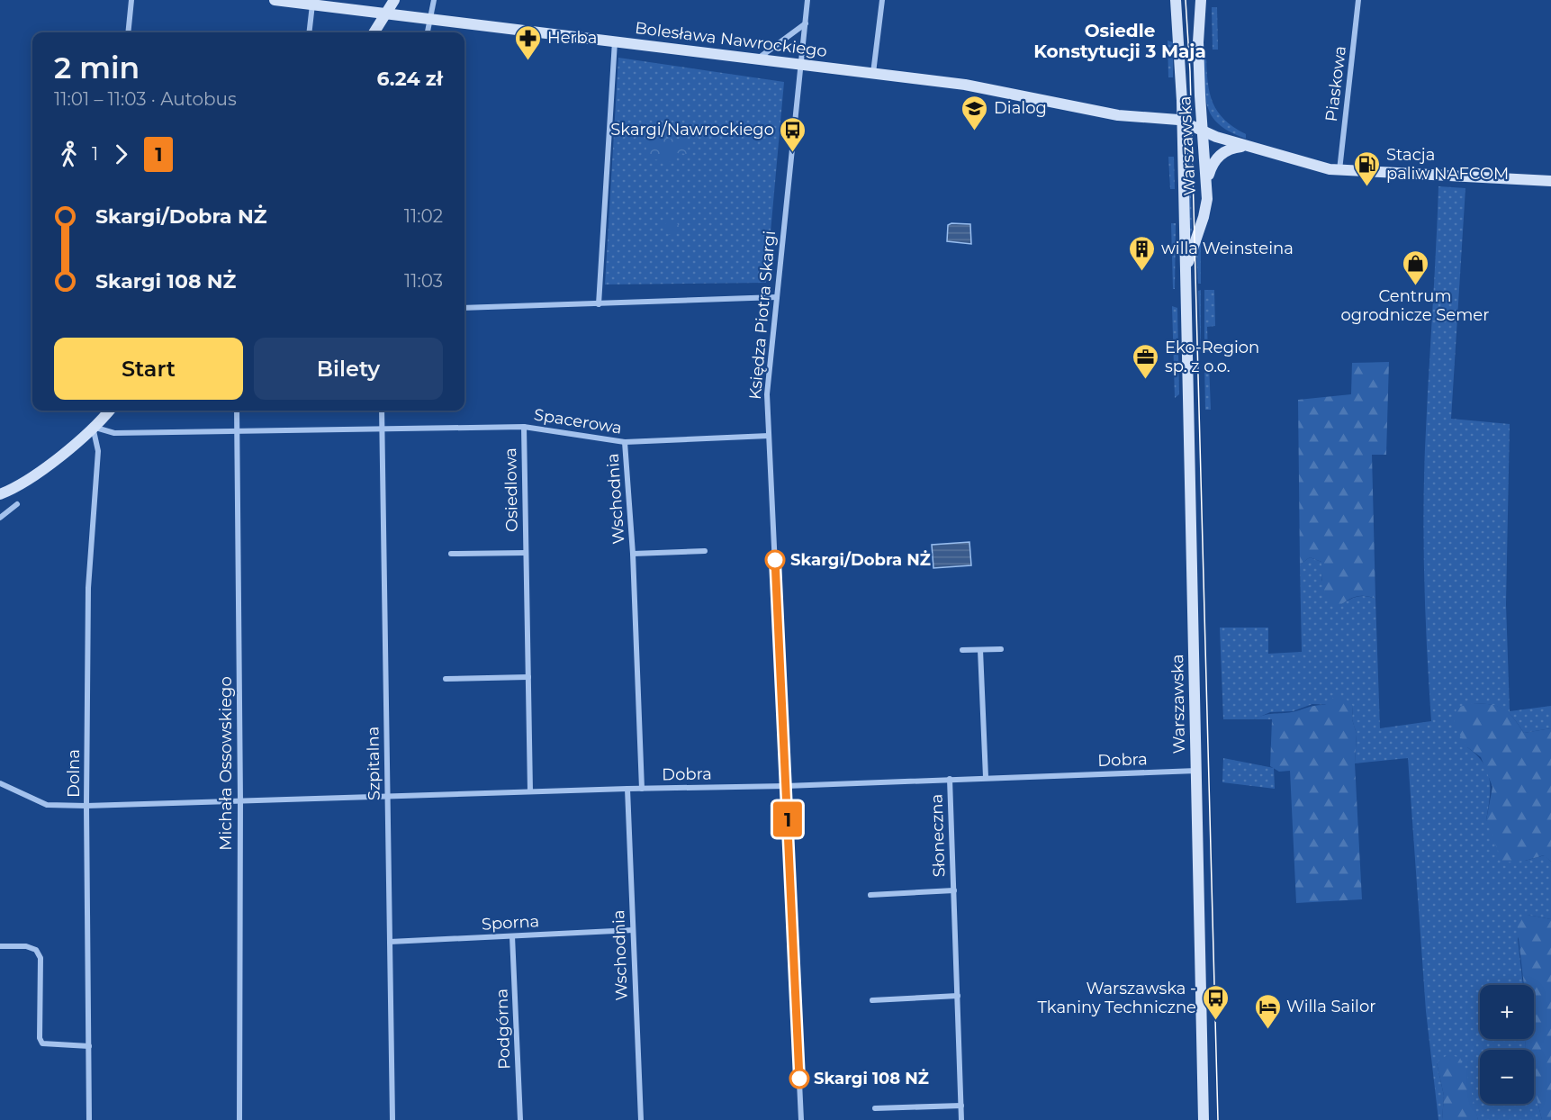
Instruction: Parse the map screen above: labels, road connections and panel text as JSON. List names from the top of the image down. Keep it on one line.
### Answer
{"streets":{"main road":["Bolesława Nawrockiego","Warszawska"],"street":["Piaskowa","Księdza Piotra Skargi","Spacerowa","Osiedlowa","Wschodnia","Dobra","Michała Ossowskiego","Szpitalna","Dolna","Słoneczna","Sporna","Podgórna"]},"crossings":[["Bolesława Nawrockiego","Warszawska"],["Bolesława Nawrockiego","Księdza Piotra Skargi"],["Warszawska","Dobra"],["Księdza Piotra Skargi","Spacerowa"],["Księdza Piotra Skargi","Dobra"],["Spacerowa","Osiedlowa"],["Spacerowa","Wschodnia"],["Spacerowa","Michała Ossowskiego"],["Spacerowa","Szpitalna"],["Spacerowa","Dolna"],["Osiedlowa","Dobra"],["Wschodnia","Dobra"],["Wschodnia","Sporna"],["Dobra","Michała Ossowskiego"],["Dobra","Szpitalna"],["Dobra","Dolna"],["Dobra","Słoneczna"],["Szpitalna","Sporna"],["Sporna","Podgórna"]],"districts":["Osiedle Konstytucji 3 Maja"],"places":{"pharmacy":["Herba"],"school or university":["Dialog"],"bus stop":["Skargi/Nawrockiego","Warszawska - Tkaniny Techniczne"],"fuel station":["Stacja paliw NAFCOM"],"building":["willa Weinsteina"],"shop":["Centrum ogrodnicze Semer"],"office":["Eko-Region sp. z o.o."],"other":["Skargi/Dobra NŻ","Skargi 108 NŻ"],"hotel":["Willa Sailor"]},"lines":["bus line 1"],"page":{"on_map":"1","heading":["2 min","11:01 – 11:03 · Autobus","6.24 zł"],"legs":["1","1"],"list":[{"name":"Skargi/Dobra NŻ","value":"11:02"},{"name":"Skargi 108 NŻ","value":"11:03"}],"buttons":["Start","Bilety"],"map_buttons":["+","−"]}}
